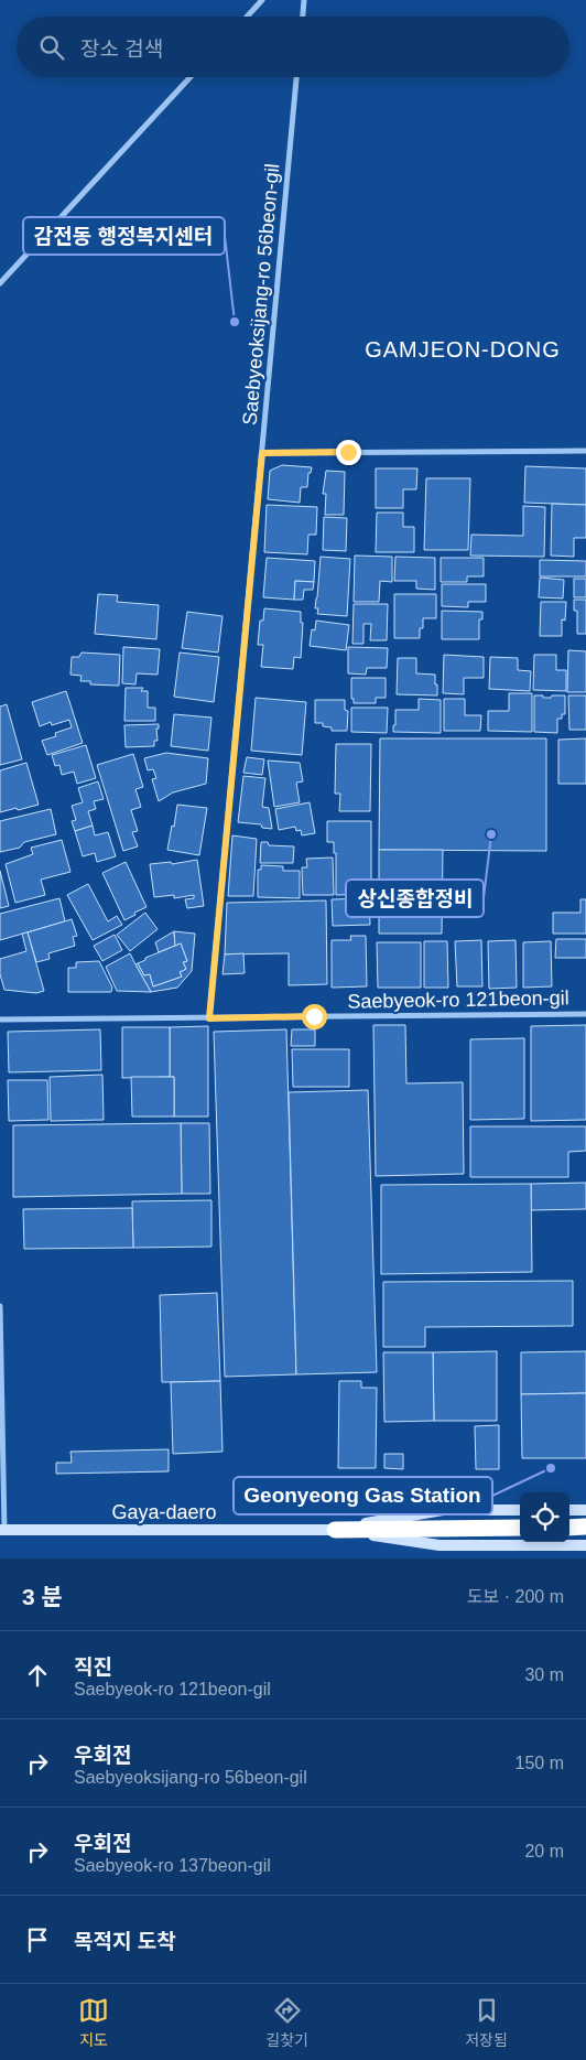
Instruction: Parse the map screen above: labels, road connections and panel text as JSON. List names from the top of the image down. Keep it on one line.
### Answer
{"streets":{"main road":["Gaya-daero"],"street":["Saebyeoksijang-ro 56beon-gil","Saebyeok-ro 121beon-gil"]},"crossings":[["Saebyeoksijang-ro 56beon-gil","Saebyeok-ro 121beon-gil"]],"districts":["GAMJEON-DONG"],"places":["감전동 행정복지센터","상신종합정비","Geonyeong Gas Station"],"page":{"search":"장소 검색","heading":["3 분","도보 · 200 m"],"list":[["직진","Saebyeok-ro 121beon-gil","30 m"],["우회전","Saebyeoksijang-ro 56beon-gil","150 m"],["우회전","Saebyeok-ro 137beon-gil","20 m"],"목적지 도착"],"nav":["지도","길찾기","저장됨"]}}
